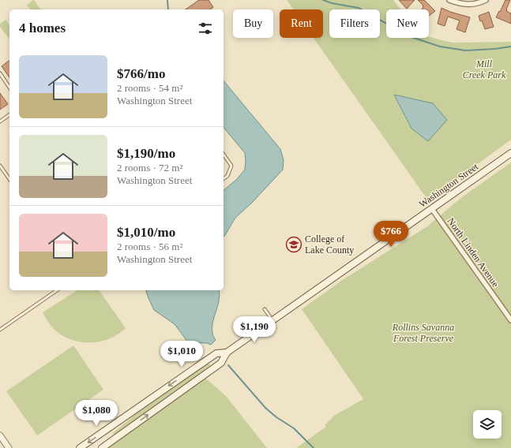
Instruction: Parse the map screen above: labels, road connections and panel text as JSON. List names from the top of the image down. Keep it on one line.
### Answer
{"streets":{"main road":["Washington Street"],"street":["North Linden Avenue"]},"crossings":[["Washington Street","North Linden Avenue"]],"parks":["Mill Creek Park","Rollins Savanna Forest Preserve"],"places":{"school or university":["College of Lake County"]},"page":{"chip":["Buy","Rent","Filters","New"],"heading":"4 homes","list":[{"name":"$766/mo","note":"2 rooms · 54 m² · Washington Street"},{"name":"$1,190/mo","note":"2 rooms · 72 m² · Washington Street"},{"name":"$1,010/mo","note":"2 rooms · 56 m² · Washington Street"}],"price":["$766","$1,190","$1,010","$1,080"]}}
